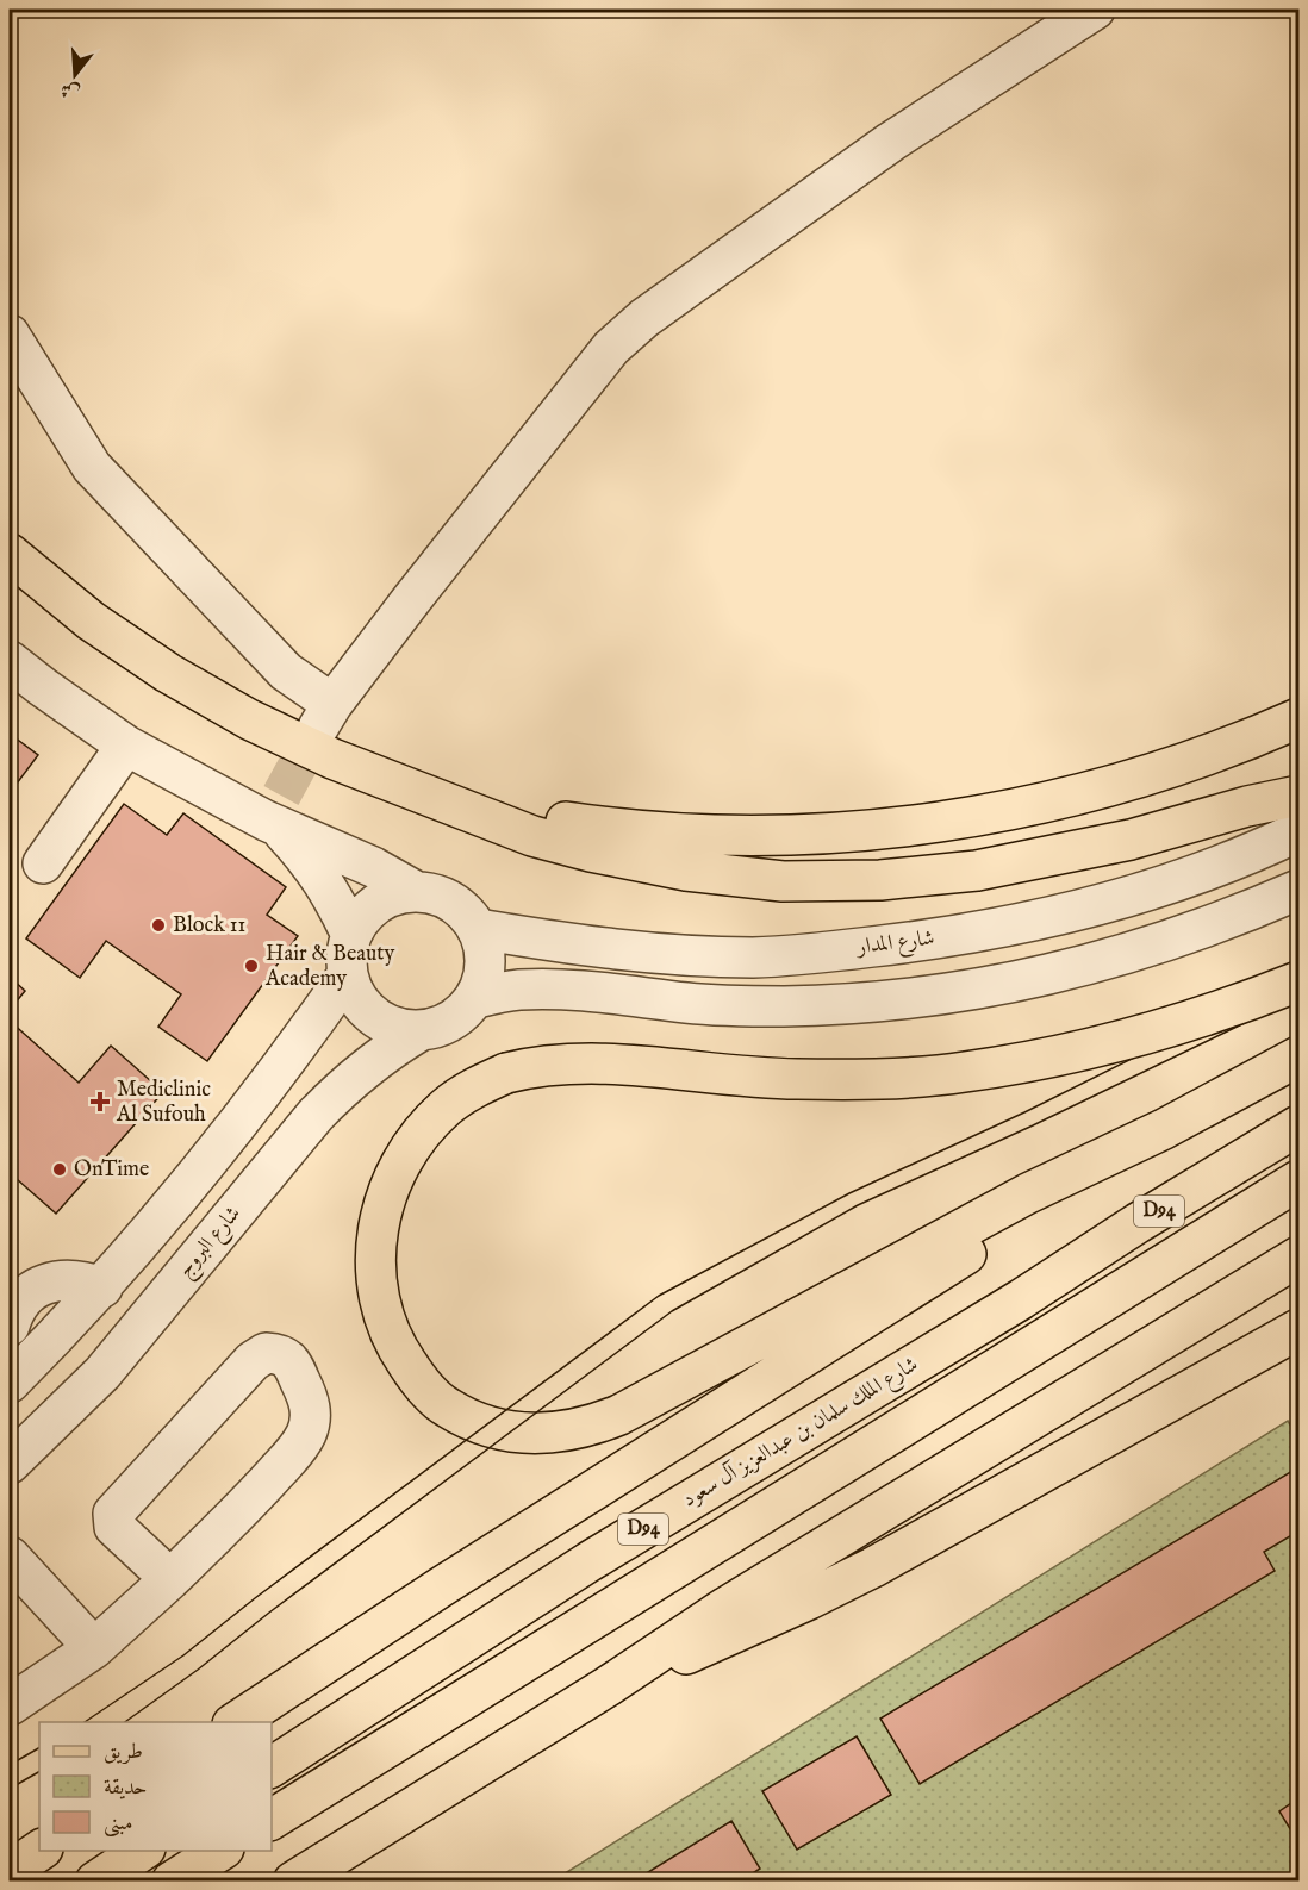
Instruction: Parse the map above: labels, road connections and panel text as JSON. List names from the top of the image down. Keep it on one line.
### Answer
{"streets":{"main road":["D94","شارع الملك سلمان بن عبدالعزيز آل سعود"],"street":["شارع المدار","شارع البروج"]},"crossings":[["شارع المدار","شارع البروج"]],"places":{"other":["Block 11","Hair & Beauty Academy","OnTime"],"health":["Mediclinic Al Sufouh"]},"legend":["طريق","حديقة","مبنى"],"north":"bottom"}
